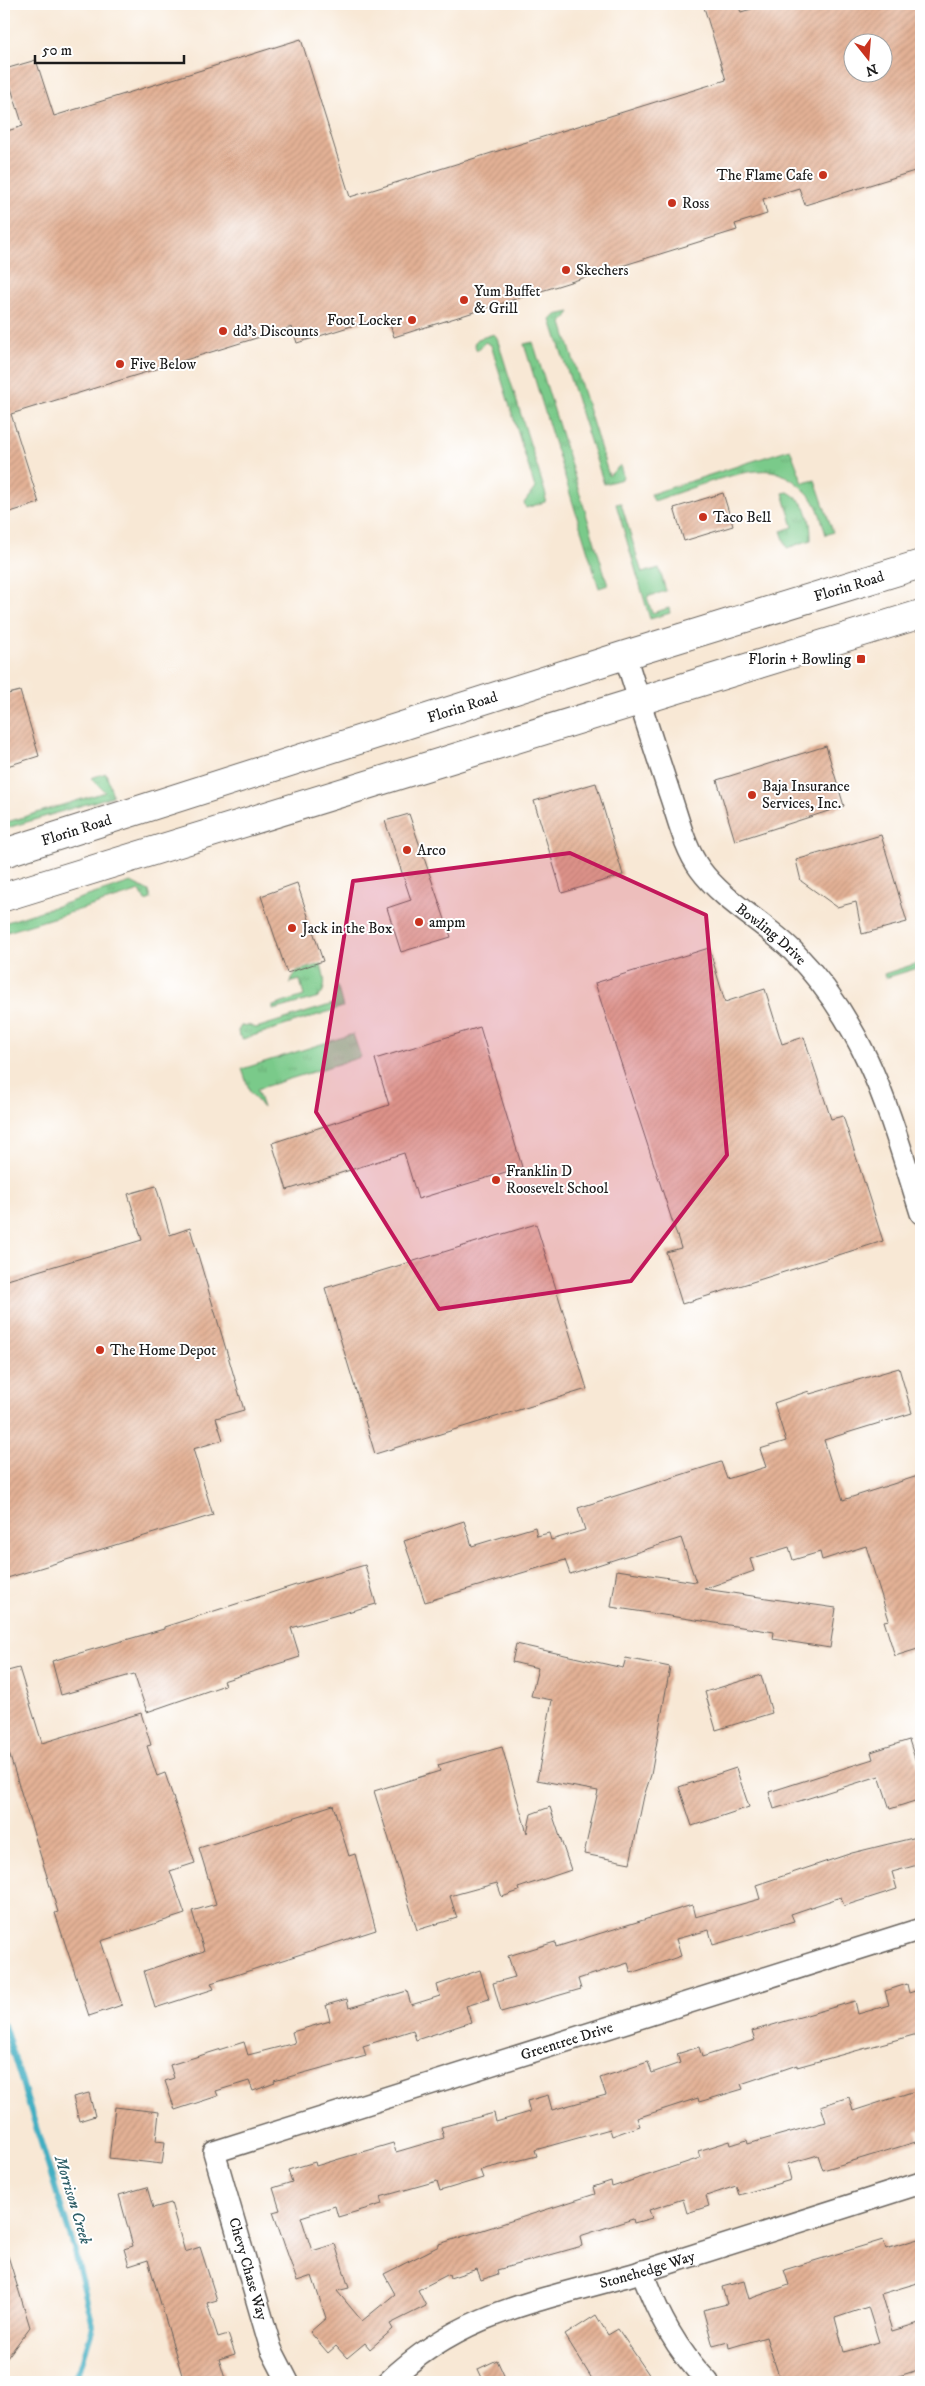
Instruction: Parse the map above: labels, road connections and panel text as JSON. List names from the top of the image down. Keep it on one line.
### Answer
{"streets":{"main road":["Florin Road"],"street":["Bowling Drive","Greentree Drive","Chevy Chase Way","Stonehedge Way"]},"crossings":[["Florin Road","Bowling Drive"],["Greentree Drive","Chevy Chase Way"]],"water":["Morrison Creek"],"places":{"other":["The Flame Cafe","Ross","Skechers","Yum Buffet & Grill","Foot Locker","dd's Discounts","Five Below","Taco Bell","Baja Insurance Services, Inc.","Arco","ampm","Jack in the Box","Franklin D Roosevelt School","The Home Depot"],"transit":["Florin + Bowling"]},"scale_bar":"50 m","north":"bottom"}
